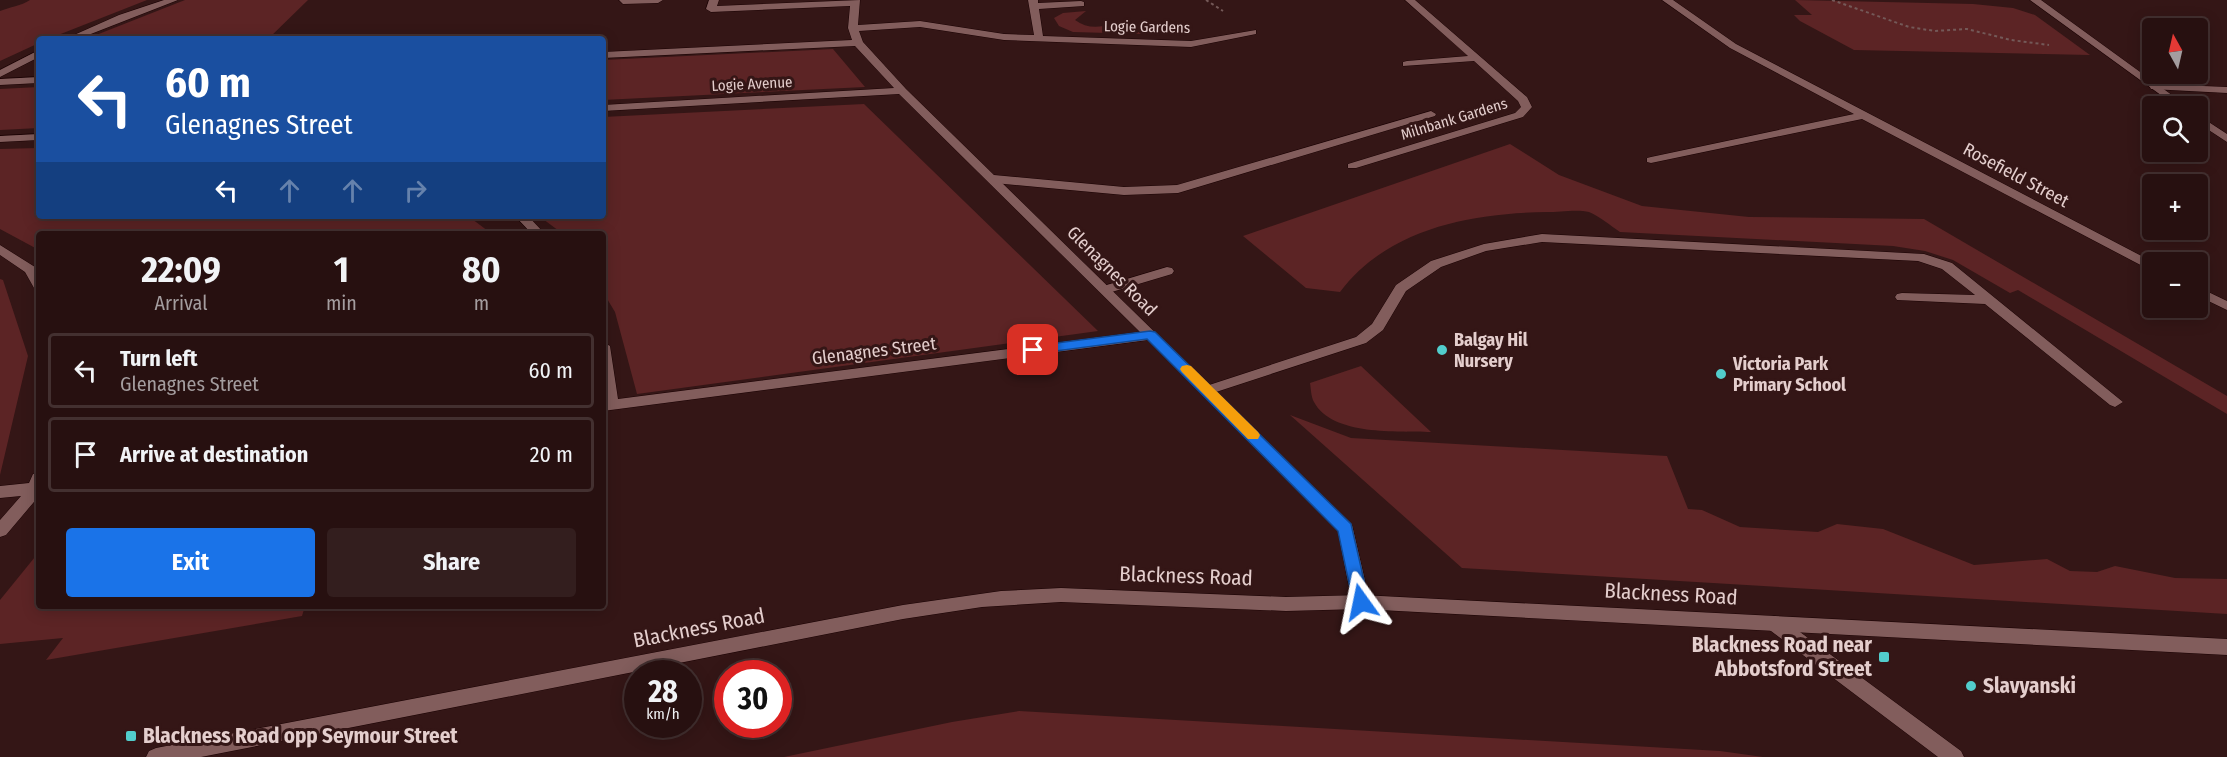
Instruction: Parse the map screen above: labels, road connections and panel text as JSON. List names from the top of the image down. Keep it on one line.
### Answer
{"streets":{"street":["Logie Gardens","Logie Avenue","Milnbank Gardens","Rosefield Street","Glenagnes Road","Glenagnes Street","Blackness Road"]},"crossings":[["Logie Gardens","Glenagnes Road"],["Logie Avenue","Glenagnes Road"],["Glenagnes Road","Glenagnes Street"],["Glenagnes Road","Blackness Road"]],"places":{"other":["Balgay Hil Nursery","Victoria Park Primary School","Slavyanski"],"transit":["Blackness Road near Abbotsford Street","Blackness Road opp Seymour Street"]},"north":"top","page":{"map_buttons":["+","−"],"turn":["60 m","Glenagnes Street"],"eta":["22:09","Arrival","1","min","80","m"],"list":[{"name":"Turn left","note":"Glenagnes Street","value":"60 m"},{"name":"Arrive at destination","value":"20 m"}],"buttons":["Exit","Share"],"speed":"28 km/h","limit":"30"}}
